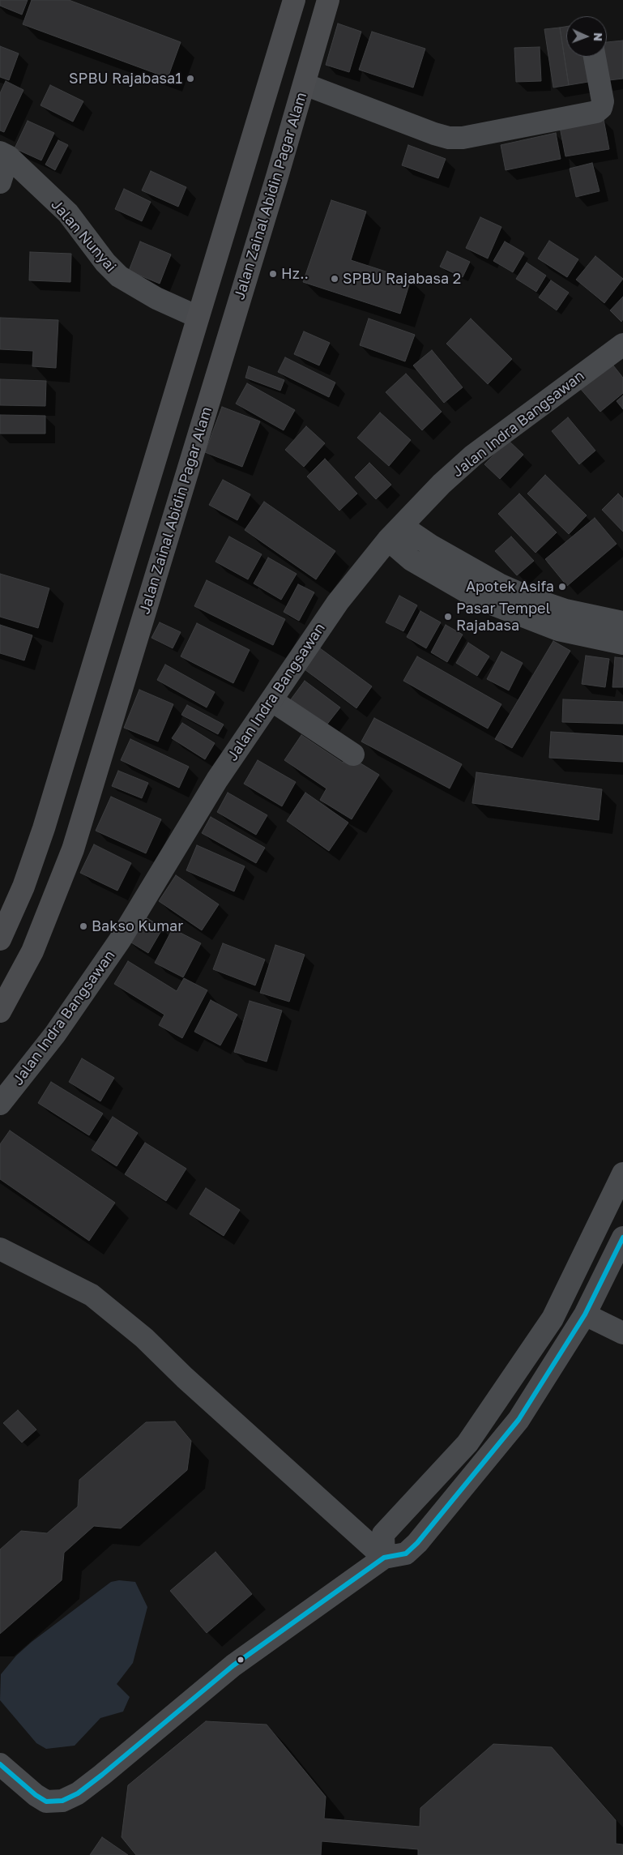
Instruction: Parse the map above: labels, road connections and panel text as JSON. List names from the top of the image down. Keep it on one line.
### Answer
{"streets":{"highway":["Jalan Zainal Abidin Pagar Alam"],"street":["Jalan Nunyai","Jalan Indra Bangsawan"]},"places":["SPBU Rajabasa1","Hz..","SPBU Rajabasa 2","Apotek Asifa","Pasar Tempel Rajabasa","Bakso Kumar"],"north":"right"}
